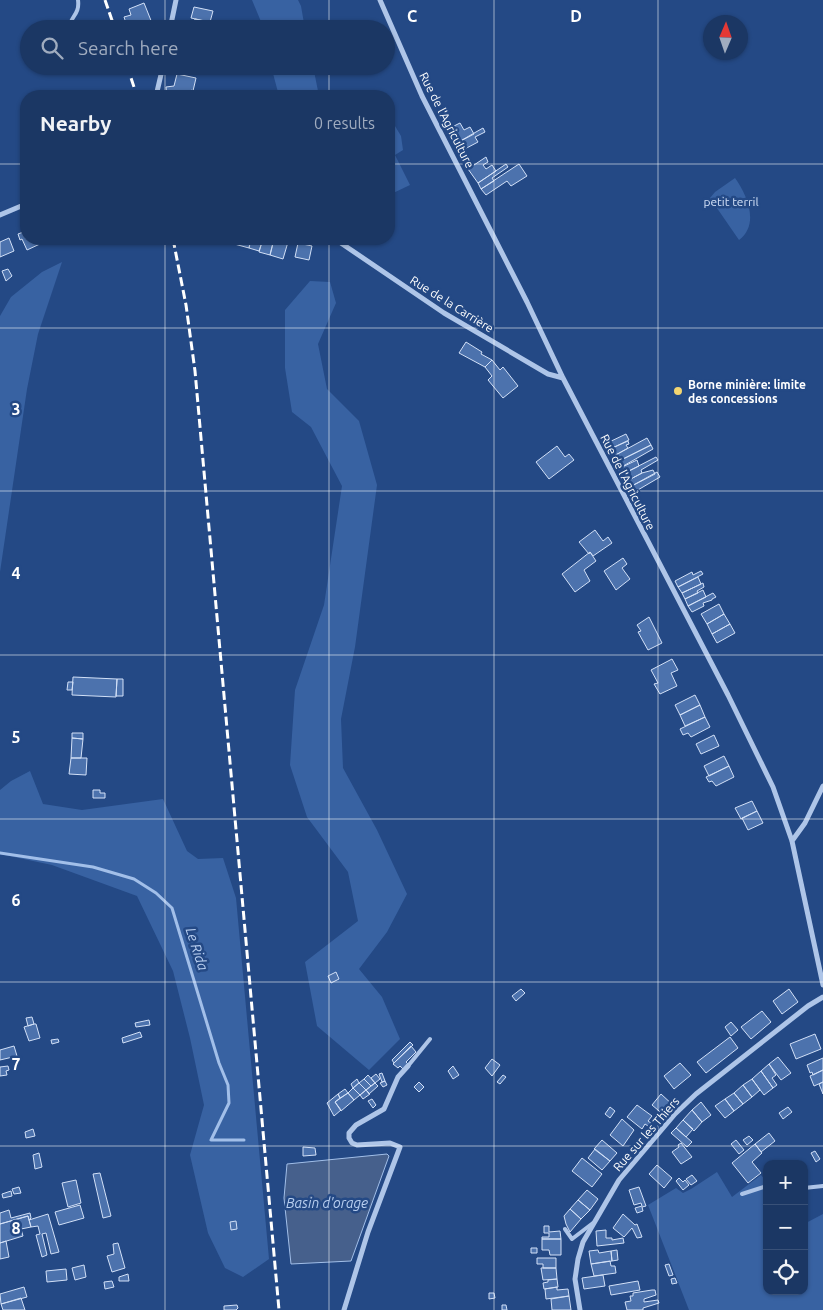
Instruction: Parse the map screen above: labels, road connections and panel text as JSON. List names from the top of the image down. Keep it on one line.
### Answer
{"streets":{"street":["Rue de l'Agriculture","Rue de la Carrière","Rue sur les Thiers"]},"crossings":[["Rue de l'Agriculture","Rue de la Carrière"]],"water":["Le Rida","Basin d'orage"],"parks":["petit terril"],"places":["Borne minière: limite des concessions"],"north":"top","page":{"search":"Search here","heading":["Nearby","0 results"],"map_buttons":["+","−"]},"grid":{"columns":["C","D"],"rows":["3","4","5","6","7","8"]}}
